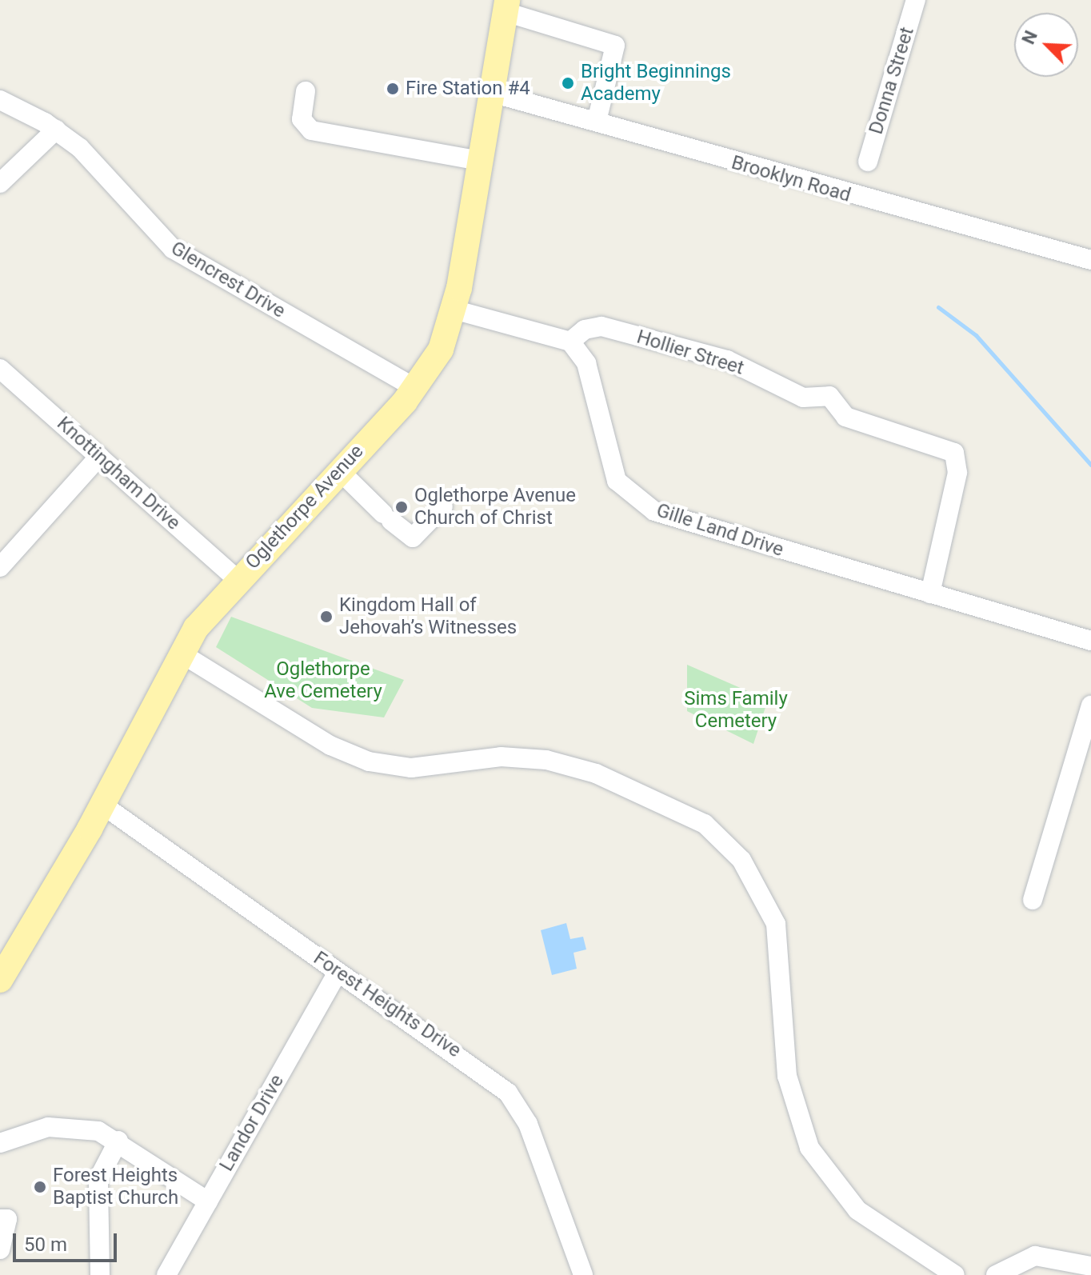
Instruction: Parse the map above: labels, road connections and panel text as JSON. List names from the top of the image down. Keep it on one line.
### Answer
{"streets":{"main road":["Oglethorpe Avenue"],"street":["Donna Street","Brooklyn Road","Glencrest Drive","Hollier Street","Knottingham Drive","Gille Land Drive","Forest Heights Drive","Landor Drive"]},"crossings":[["Brooklyn Road","Oglethorpe Avenue"],["Glencrest Drive","Oglethorpe Avenue"],["Hollier Street","Gille Land Drive"],["Knottingham Drive","Oglethorpe Avenue"],["Oglethorpe Avenue","Forest Heights Drive"],["Forest Heights Drive","Landor Drive"]],"parks":["Oglethorpe Ave Cemetery","Sims Family Cemetery"],"places":["Bright Beginnings Academy","Fire Station #4","Oglethorpe Avenue Church of Christ","Kingdom Hall of Jehovah’s Witnesses","Forest Heights Baptist Church"],"scale_bar":"50 m","north":"top left"}
